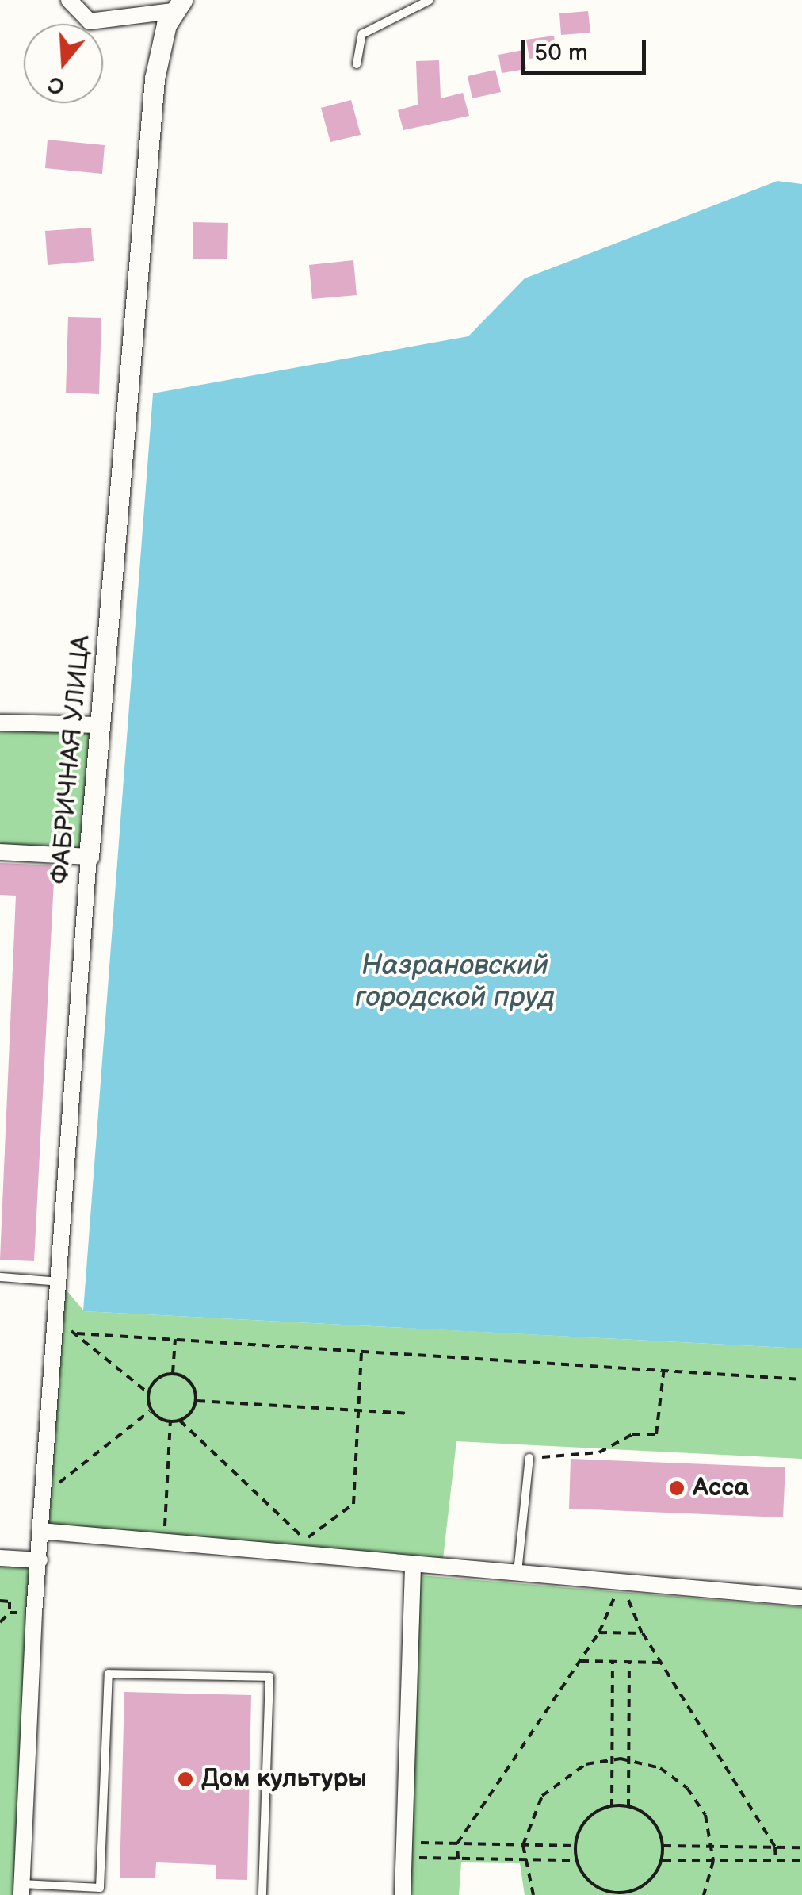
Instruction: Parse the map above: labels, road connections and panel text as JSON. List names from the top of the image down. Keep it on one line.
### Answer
{"streets":{"street":["ФАБРИЧНАЯ УЛИЦА"]},"water":["Назрановский городской пруд"],"places":["Асса","Дом культуры"],"scale_bar":"50 m","north":"bottom"}
